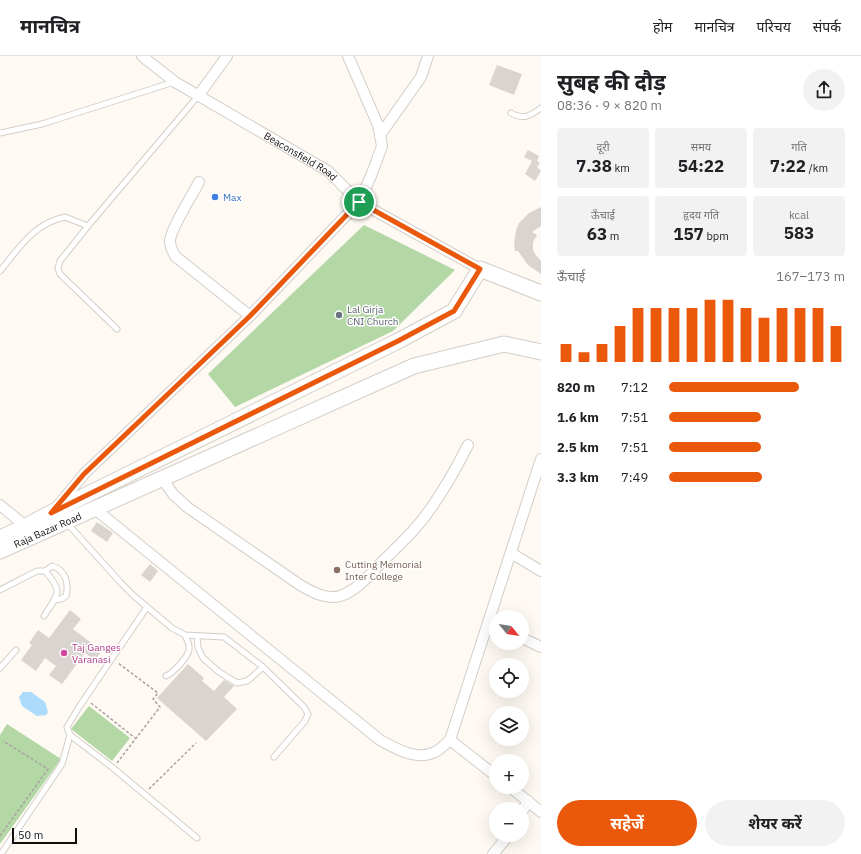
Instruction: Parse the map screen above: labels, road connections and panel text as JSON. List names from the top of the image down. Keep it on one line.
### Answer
{"streets":{"main road":["Raja Bazar Road"],"street":["Beaconsfield Road"]},"crossings":[["Beaconsfield Road","Raja Bazar Road"]],"places":["Max","Lal Girja CNI Church","Cutting Memorial Inter College","Taj Ganges Varanasi"],"scale_bar":"50 m","north":"bottom right","page":{"header":"मानचित्र","nav":["होम","मानचित्र","परिचय","संपर्क"],"heading":["सुबह की दौड़","08:36 · 9 × 820 m"],"stats":[["दूरी","7.38 km"],["समय","54:22"],["गति","7:22 /km"],["ऊँचाई","63 m"],["हृदय गति","157 bpm"],["kcal","583"]],"chart":["ऊँचाई","167–173 m"],"list":[{"name":"820 m","note":"7:12"},{"name":"1.6 km","note":"7:51"},{"name":"2.5 km","note":"7:51"},{"name":"3.3 km","note":"7:49"}],"map_buttons":["+","−"],"buttons":["सहेजें","शेयर करें"],"scale":"50 m"}}
